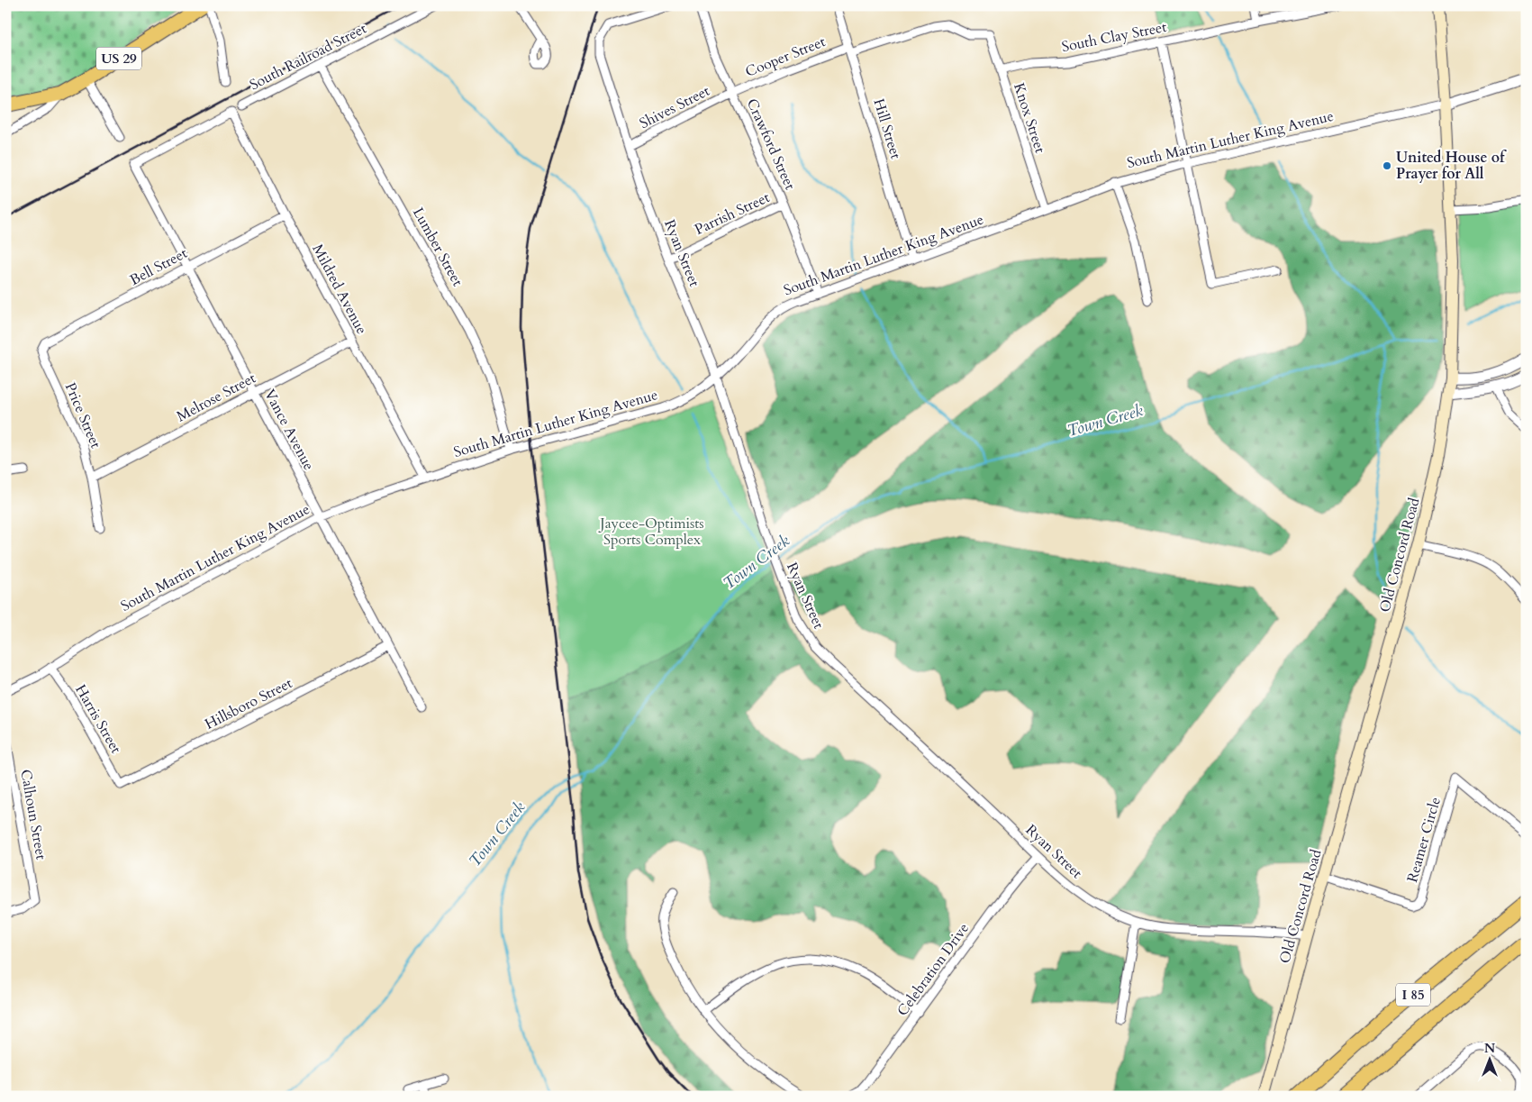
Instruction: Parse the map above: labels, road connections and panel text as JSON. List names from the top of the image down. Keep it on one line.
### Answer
{"streets":{"highway":["I 85"],"main road":["US 29","Old Concord Road"],"street":["South Clay Street","South Railroad Street","Cooper Street","Shives Street","Knox Street","Hill Street","South Martin Luther King Avenue","Crawford Street","Parrish Street","Lumber Street","Ryan Street","Bell Street","Mildred Avenue","Melrose Street","Price Street","Vance Avenue","Hillsboro Street","Harris Street","Calhoun Street","Reamer Circle","Celebration Drive"]},"crossings":[["South Clay Street","Knox Street"],["South Railroad Street","Lumber Street"],["Cooper Street","Shives Street"],["Cooper Street","Knox Street"],["Cooper Street","Hill Street"],["Cooper Street","Crawford Street"],["Shives Street","Crawford Street"],["Shives Street","Ryan Street"],["Knox Street","South Martin Luther King Avenue"],["Hill Street","South Martin Luther King Avenue"],["South Martin Luther King Avenue","Crawford Street"],["South Martin Luther King Avenue","Lumber Street"],["South Martin Luther King Avenue","Ryan Street"],["South Martin Luther King Avenue","Mildred Avenue"],["South Martin Luther King Avenue","Vance Avenue"],["South Martin Luther King Avenue","Old Concord Road"],["South Martin Luther King Avenue","Harris Street"],["Crawford Street","Parrish Street"],["Parrish Street","Ryan Street"],["Ryan Street","Old Concord Road"],["Ryan Street","Celebration Drive"],["Bell Street","Mildred Avenue"],["Bell Street","Price Street"],["Bell Street","Vance Avenue"],["Mildred Avenue","Melrose Street"],["Mildred Avenue","Vance Avenue"],["Melrose Street","Price Street"],["Melrose Street","Vance Avenue"],["Vance Avenue","Hillsboro Street"],["Old Concord Road","Reamer Circle"],["Hillsboro Street","Harris Street"]],"water":["Town Creek"],"parks":["Jaycee-Optimists Sports Complex"],"places":["United House of Prayer for All"],"north":"top"}
